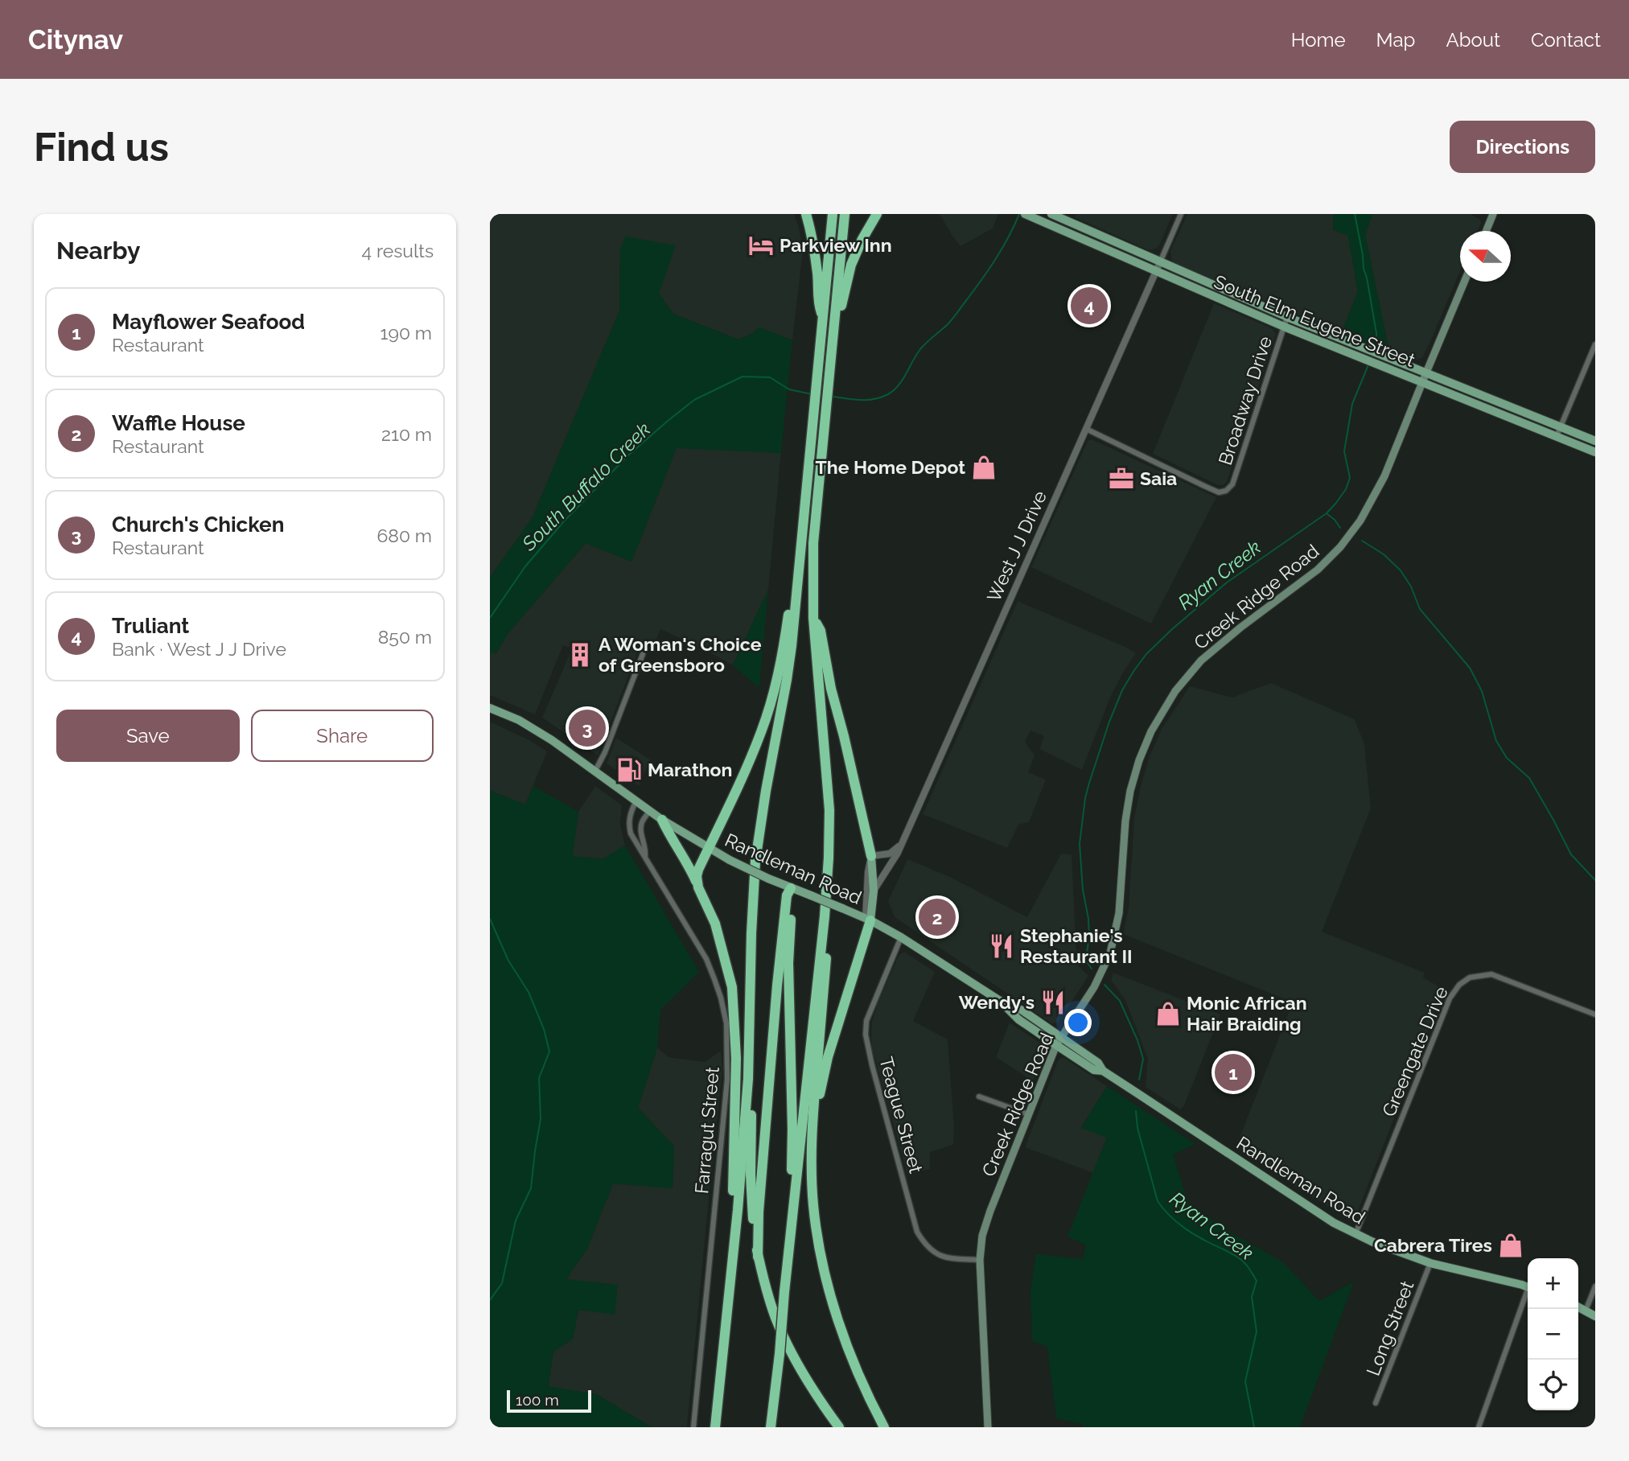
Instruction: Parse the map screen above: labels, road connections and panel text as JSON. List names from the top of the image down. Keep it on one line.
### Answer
{"streets":{"main road":["South Elm Eugene Street","West J J Drive","Creek Ridge Road","Randleman Road"],"street":["Broadway Drive","Greengate Drive","Teague Street","Farragut Street","Long Street"]},"crossings":[["South Elm Eugene Street","Broadway Drive"],["South Elm Eugene Street","West J J Drive"],["South Elm Eugene Street","Creek Ridge Road"],["Broadway Drive","West J J Drive"],["West J J Drive","Randleman Road"],["Creek Ridge Road","Randleman Road"],["Creek Ridge Road","Teague Street"],["Randleman Road","Greengate Drive"],["Randleman Road","Teague Street"],["Randleman Road","Farragut Street"],["Randleman Road","Long Street"]],"water":["South Buffalo Creek","Ryan Creek"],"places":{"hotel":["Parkview Inn"],"shop":["The Home Depot","Monic African Hair Braiding","Cabrera Tires"],"office":["Saia"],"building":["A Woman's Choice of Greensboro"],"fuel station":["Marathon"],"restaurant":["Stephanie's Restaurant II","Wendy's"]},"scale_bar":"100 m","north":"left","page":{"header":"Citynav","nav":["Home","Map","About","Contact"],"buttons":["Directions",["Save","Share"]],"title":"Find us","heading":["Nearby","4 results"],"pins":["4","3","2","1"],"list":[{"mark":"1","name":"Mayflower Seafood","note":"Restaurant","value":"190 m"},{"mark":"2","name":"Waffle House","note":"Restaurant","value":"210 m"},{"mark":"3","name":"Church's Chicken","note":"Restaurant","value":"680 m"},{"mark":"4","name":"Truliant","note":"Bank · West J J Drive","value":"850 m"}],"map_buttons":["+","−"],"scale":"100 m"}}
